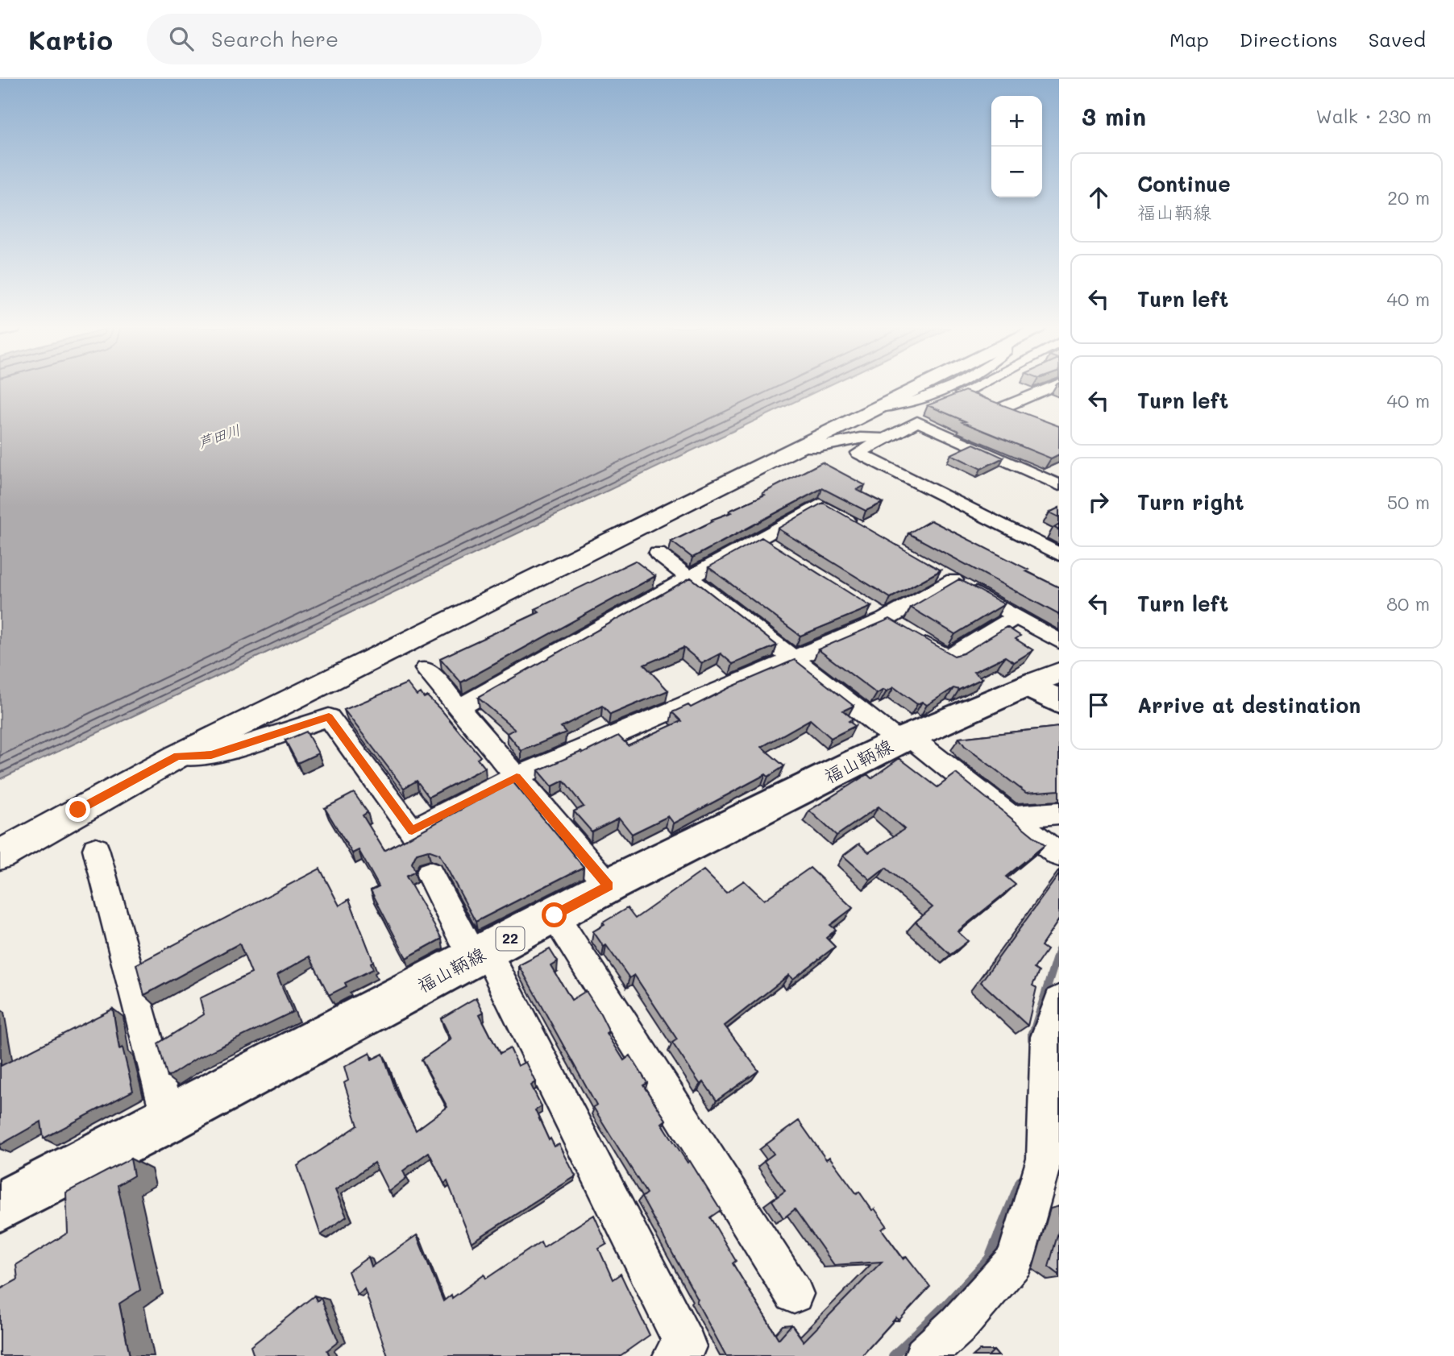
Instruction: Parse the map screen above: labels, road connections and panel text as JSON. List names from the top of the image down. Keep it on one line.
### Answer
{"streets":{"main road":["福山鞆線","22"]},"water":["芦田川"],"page":{"header":"Kartio","search":"Search here","nav":["Map","Directions","Saved"],"heading":["3 min","Walk · 230 m"],"map_buttons":["+","−"],"list":[["Continue","福山鞆線","20 m"],["Turn left","40 m"],["Turn left","40 m"],["Turn right","50 m"],["Turn left","80 m"],"Arrive at destination"]}}
